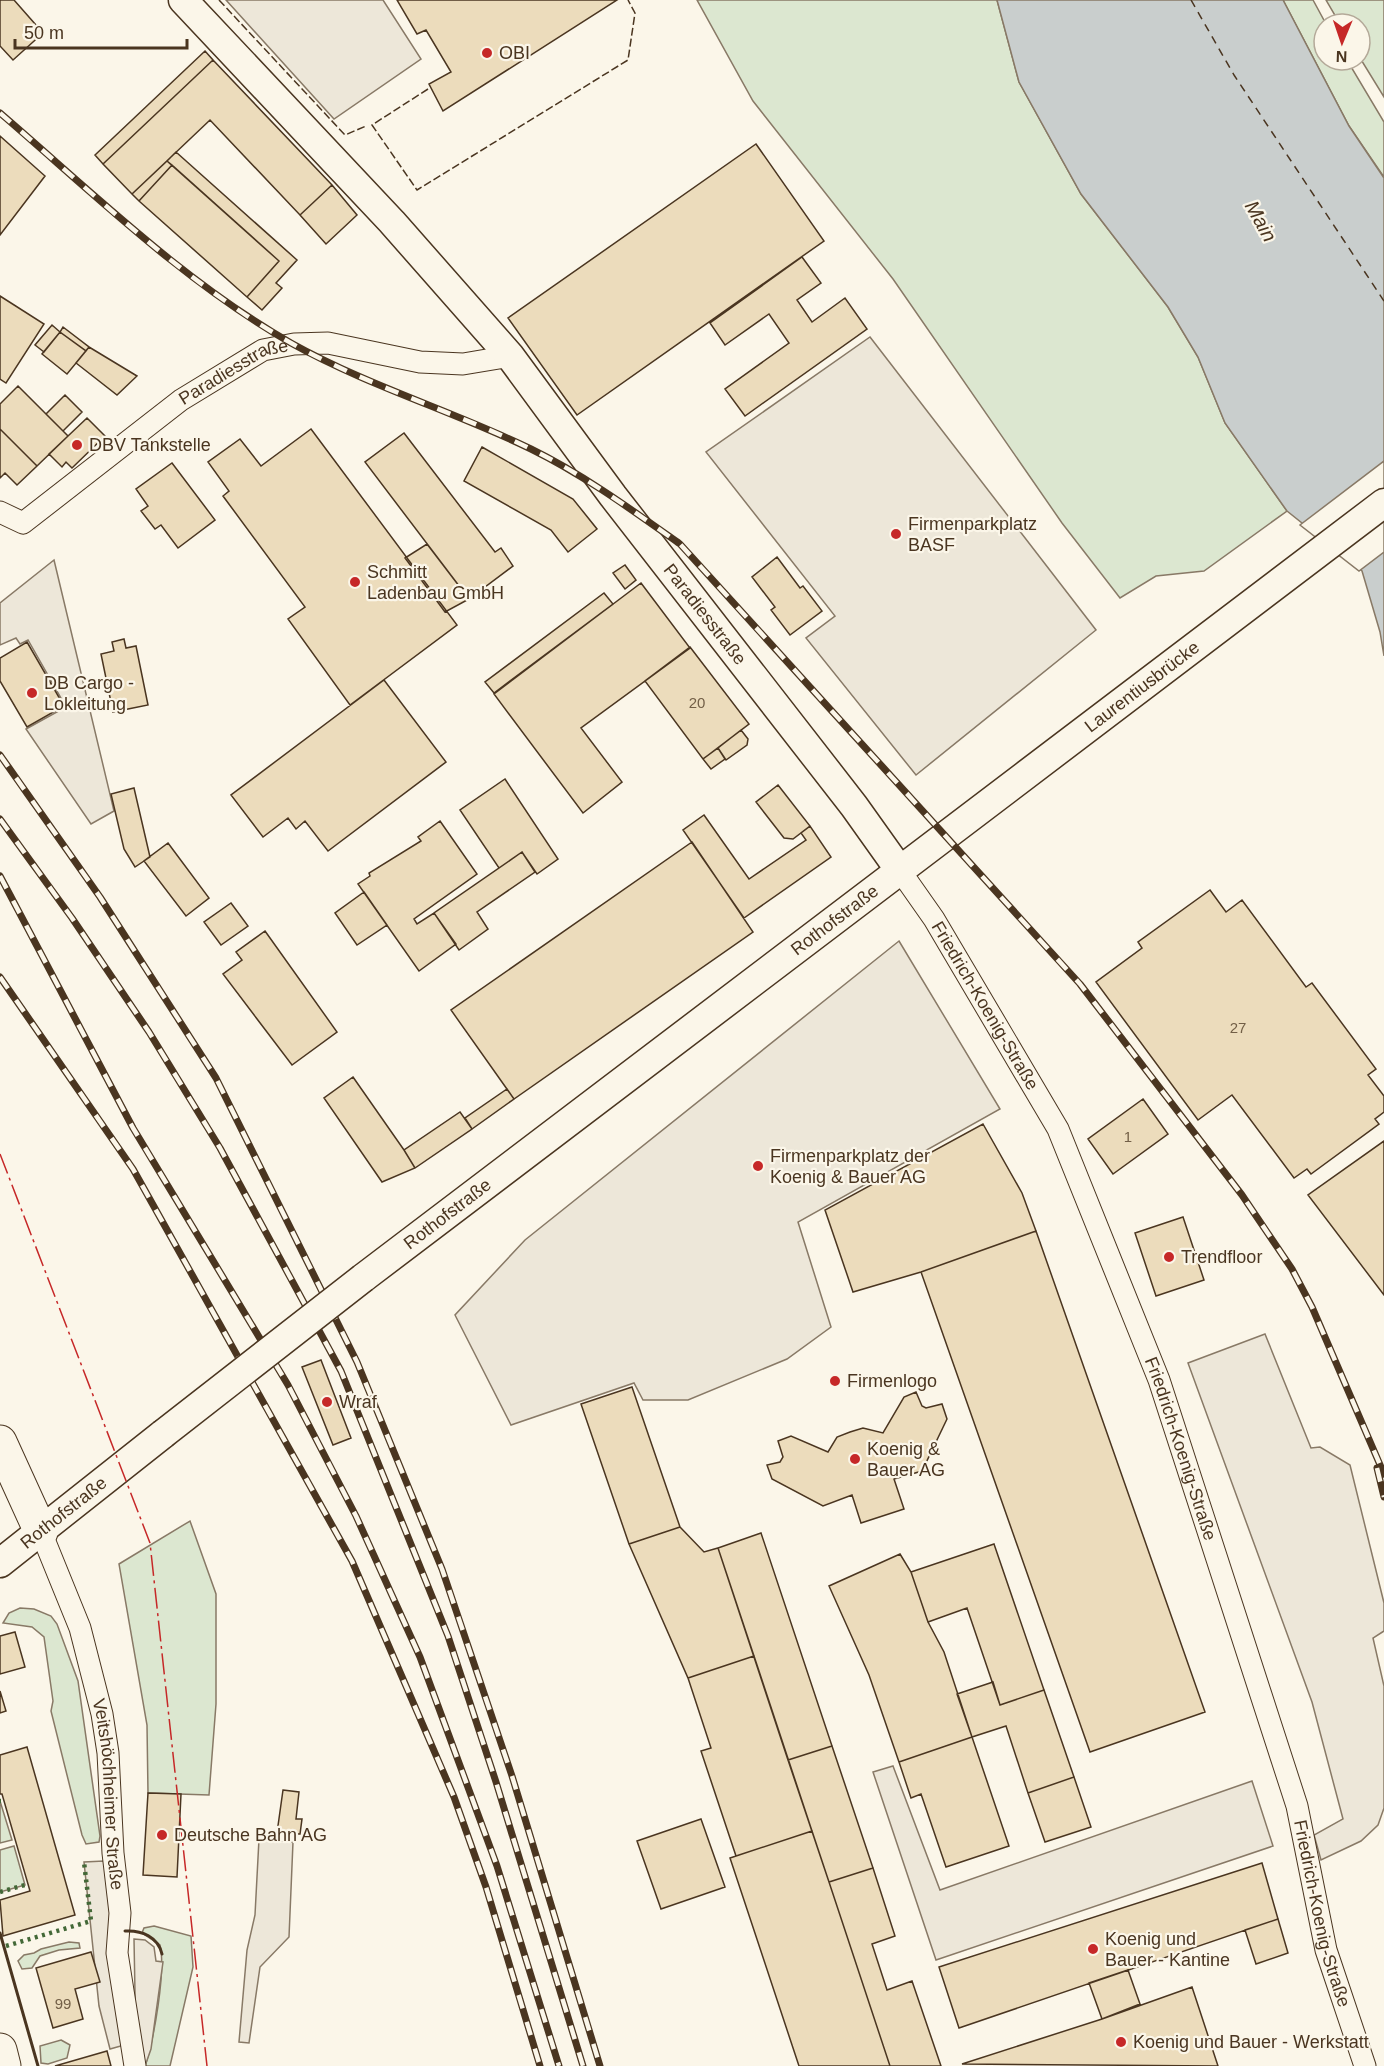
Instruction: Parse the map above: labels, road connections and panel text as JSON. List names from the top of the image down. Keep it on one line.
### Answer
{"streets":{"main road":["Paradiesstraße","Laurentiusbrücke","Rothofstraße"],"street":["Friedrich-Koenig-Straße","Veitshöchheimer Straße"]},"crossings":[["Paradiesstraße","Laurentiusbrücke"],["Paradiesstraße","Rothofstraße"],["Paradiesstraße","Friedrich-Koenig-Straße"],["Laurentiusbrücke","Rothofstraße"],["Laurentiusbrücke","Friedrich-Koenig-Straße"],["Rothofstraße","Friedrich-Koenig-Straße"],["Rothofstraße","Veitshöchheimer Straße"]],"water":["Main"],"places":["OBI","DBV Tankstelle","Firmenparkplatz BASF","Schmitt Ladenbau GmbH","DB Cargo - Lokleitung","Firmenparkplatz der Koenig & Bauer AG","Trendfloor","Firmenlogo","Wraf","Koenig & Bauer AG","Deutsche Bahn AG","Koenig und Bauer - Kantine","Koenig und Bauer - Werkstatt"],"house_numbers":["20","27","1","99"],"scale_bar":"50 m","north":"bottom"}
